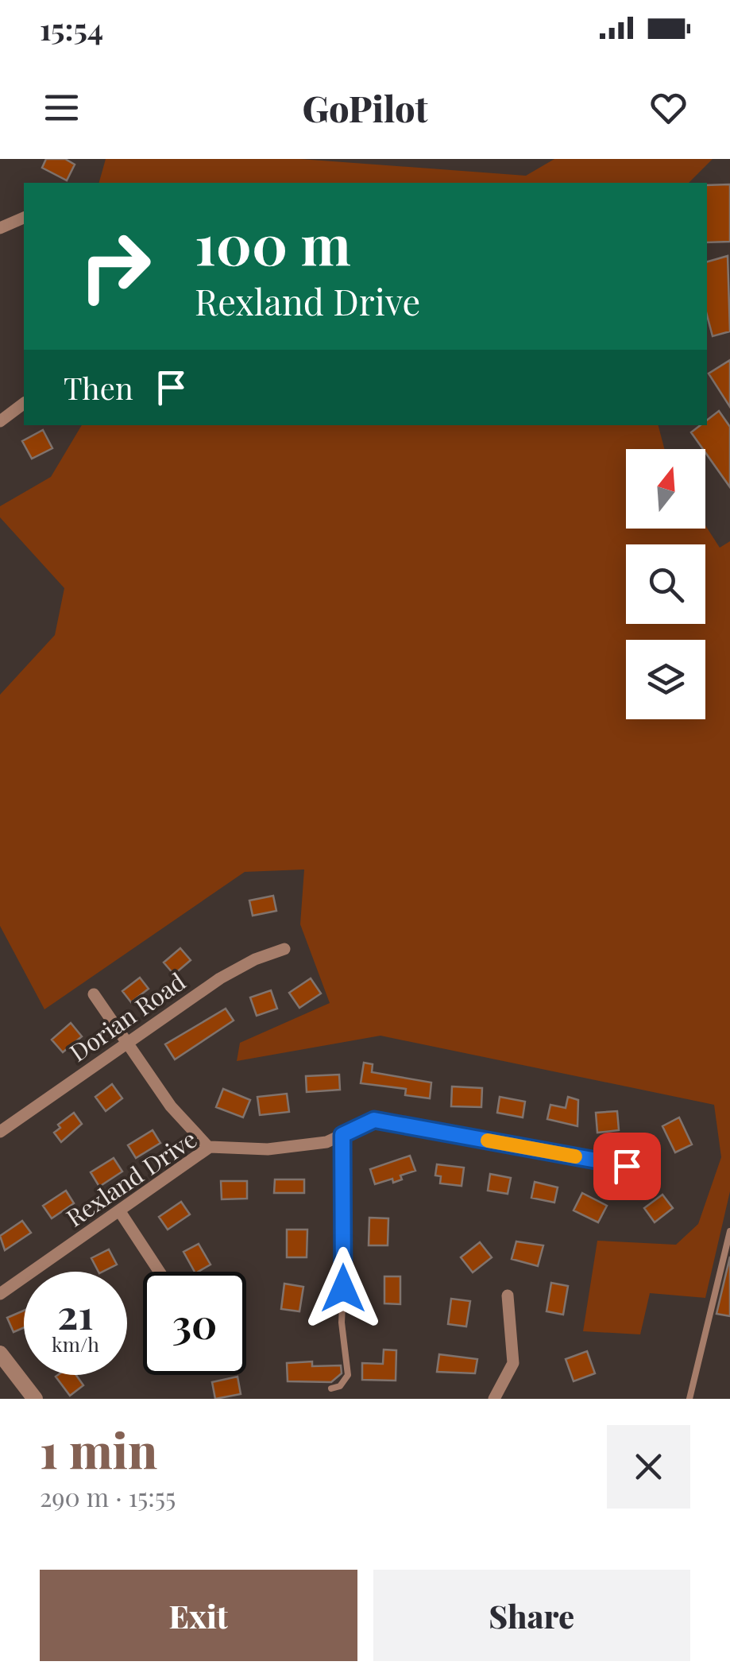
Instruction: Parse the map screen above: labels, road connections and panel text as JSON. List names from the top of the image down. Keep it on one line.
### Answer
{"streets":{"street":["Dorian Road","Rexland Drive"]},"north":"top","page":{"status":"15:54","header":"GoPilot","turn":["100 m","Rexland Drive"],"then":"Then","speed":"21 km/h","limit":"30","heading":["1 min","290 m · 15:55"],"buttons":["Exit","Share"]}}
